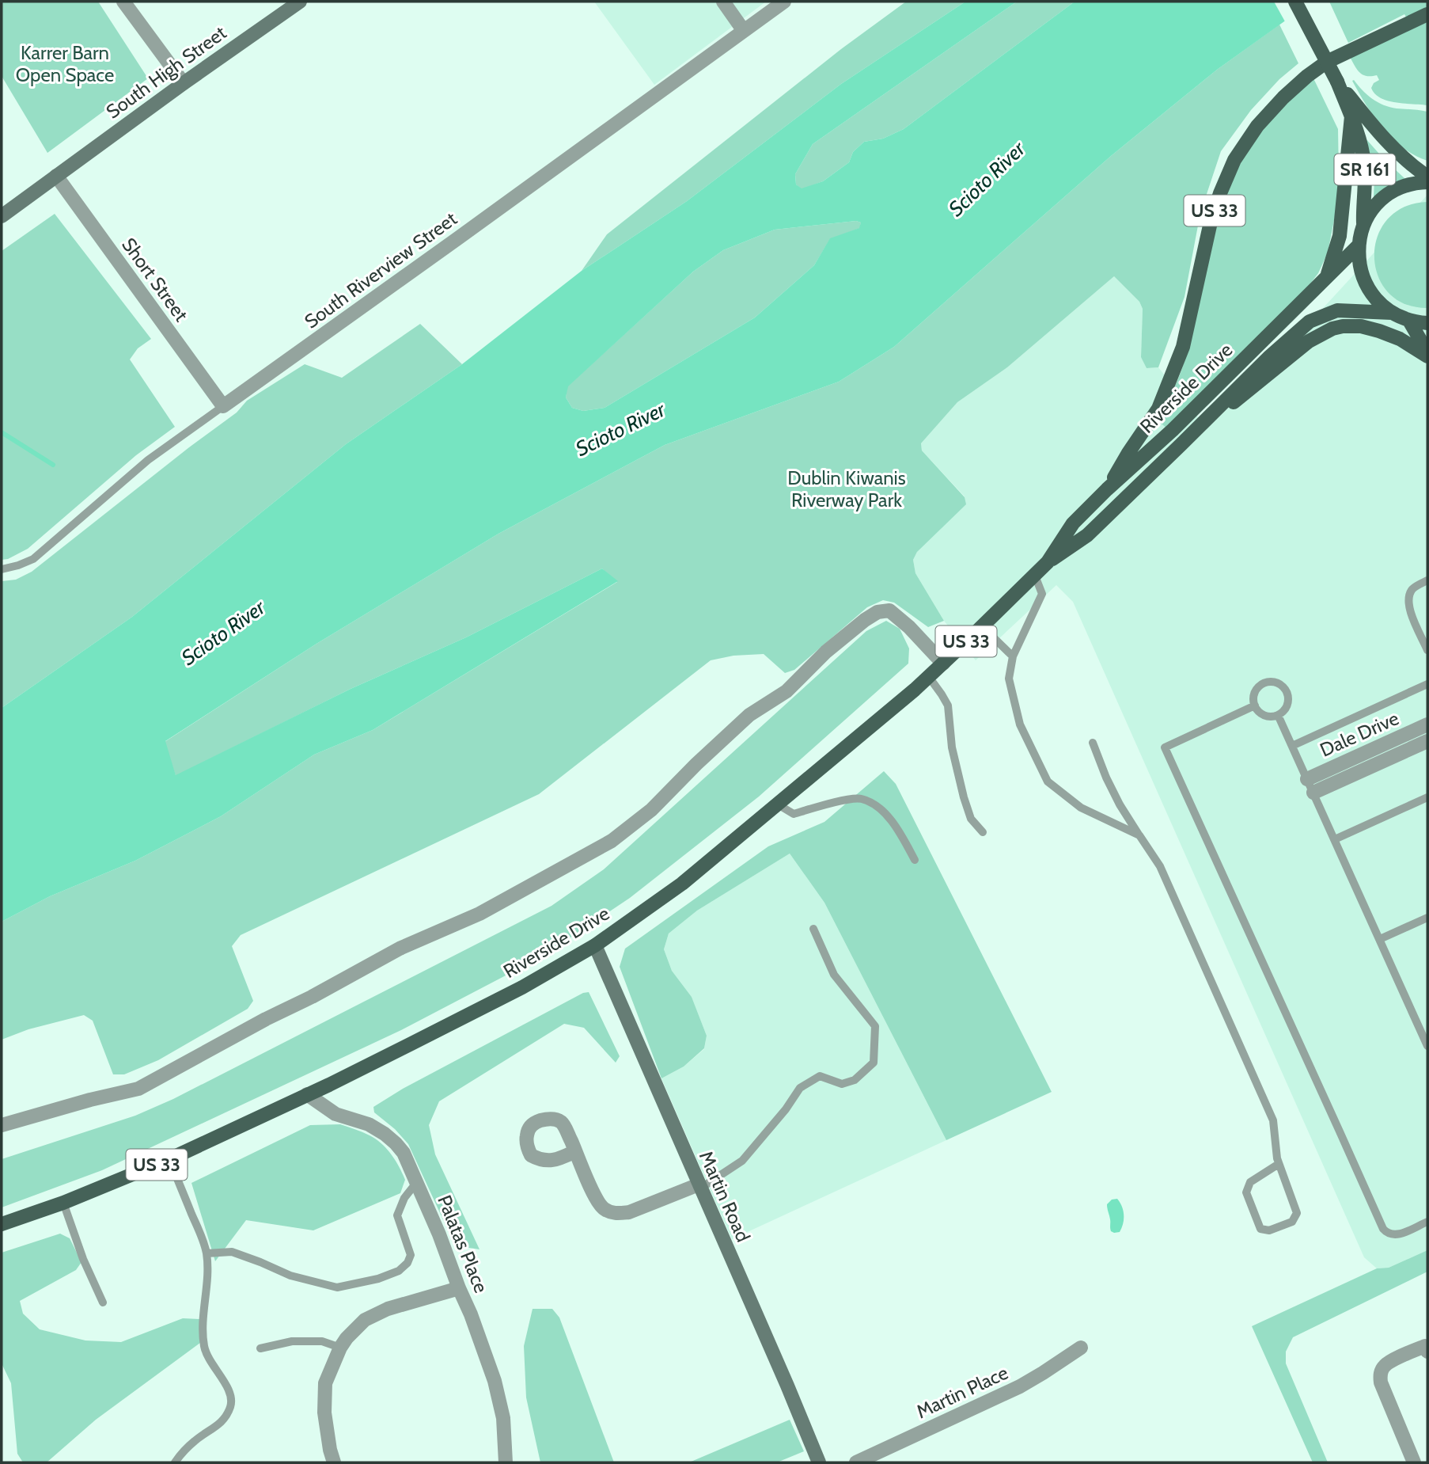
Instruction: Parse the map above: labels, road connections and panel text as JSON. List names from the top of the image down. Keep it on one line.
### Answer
{"streets":{"main road":["SR 161","US 33","Riverside Drive"],"street":["South High Street","South Riverview Street","Short Street","Dale Drive","Martin Road","Palatas Place","Martin Place"]},"crossings":[["South High Street","Short Street"],["SR 161","Riverside Drive"],["US 33","Riverside Drive"],["South Riverview Street","Short Street"],["Riverside Drive","Martin Road"],["Riverside Drive","Palatas Place"]],"water":["Scioto River"],"parks":["Karrer Barn Open Space","Dublin Kiwanis Riverway Park"]}
